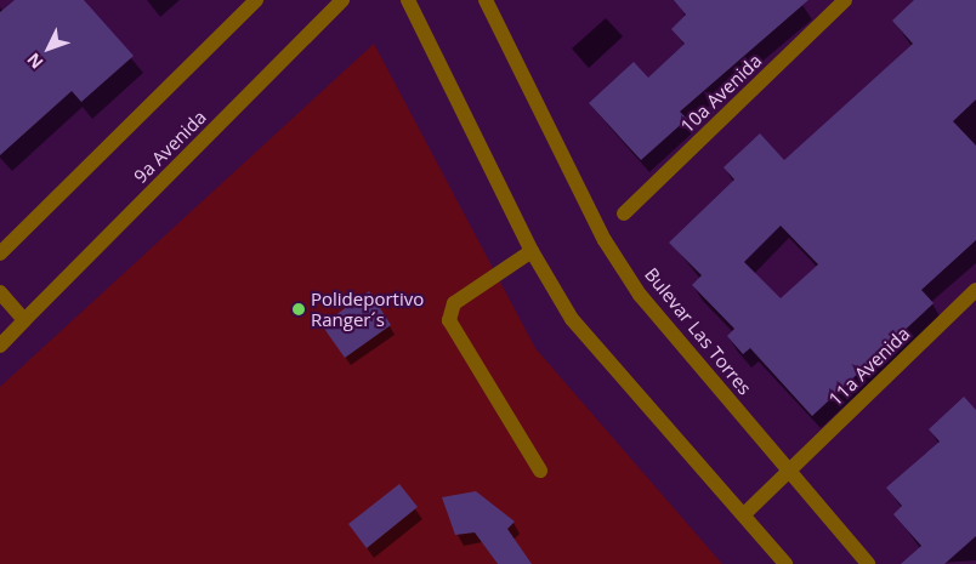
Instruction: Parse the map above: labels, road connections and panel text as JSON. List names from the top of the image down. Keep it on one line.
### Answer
{"streets":{"street":["10a Avenida","9a Avenida","Bulevar Las Torres","11a Avenida"]},"crossings":[["Bulevar Las Torres","11a Avenida"]],"places":["Polideportivo Ranger´s"],"north":"bottom left"}
